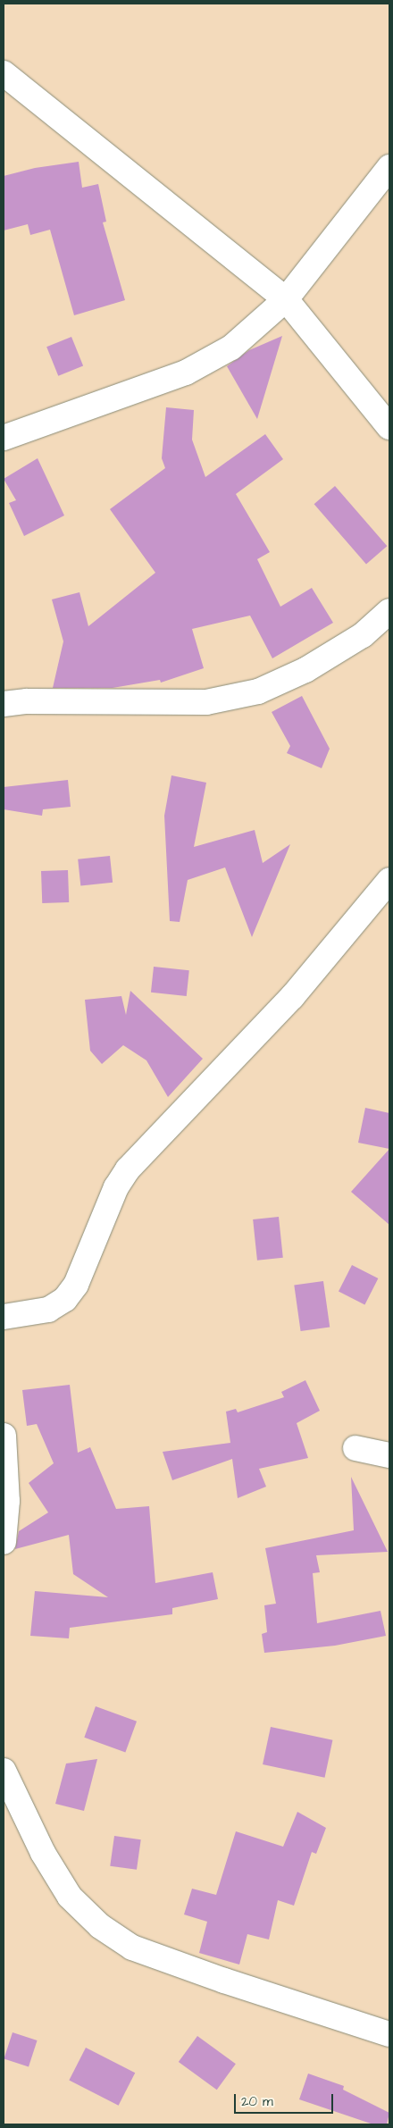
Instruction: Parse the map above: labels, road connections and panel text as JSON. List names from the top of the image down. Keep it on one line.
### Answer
{"scale_bar":"20 m"}
